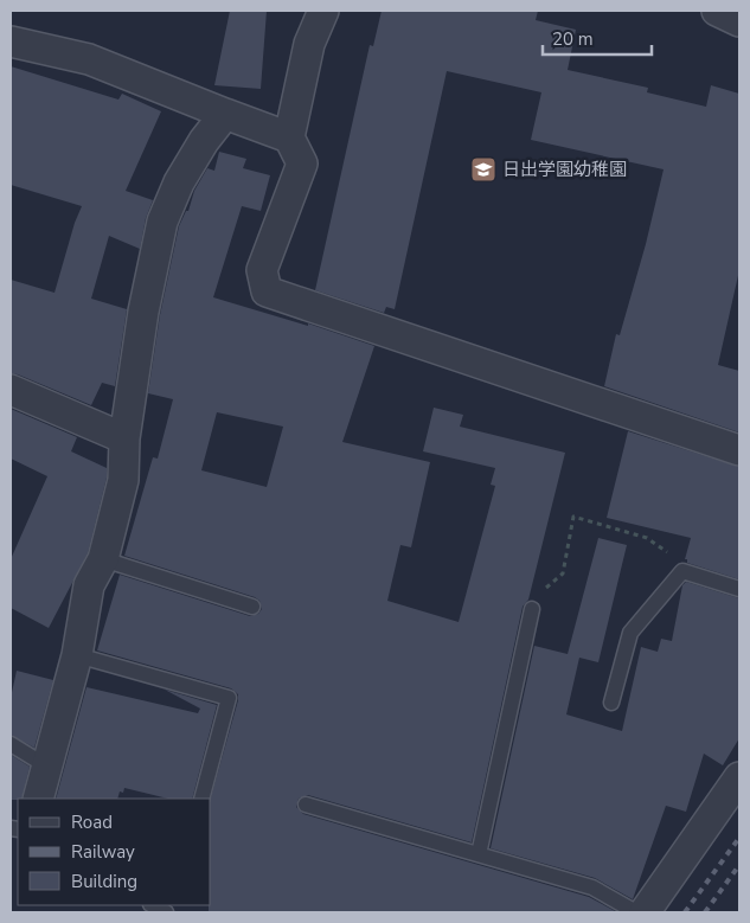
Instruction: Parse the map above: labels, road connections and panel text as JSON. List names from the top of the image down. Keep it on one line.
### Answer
{"places":{"school or university":["日出学園幼稚園"]},"legend":["Road","Railway","Building"],"scale_bar":"20 m"}
